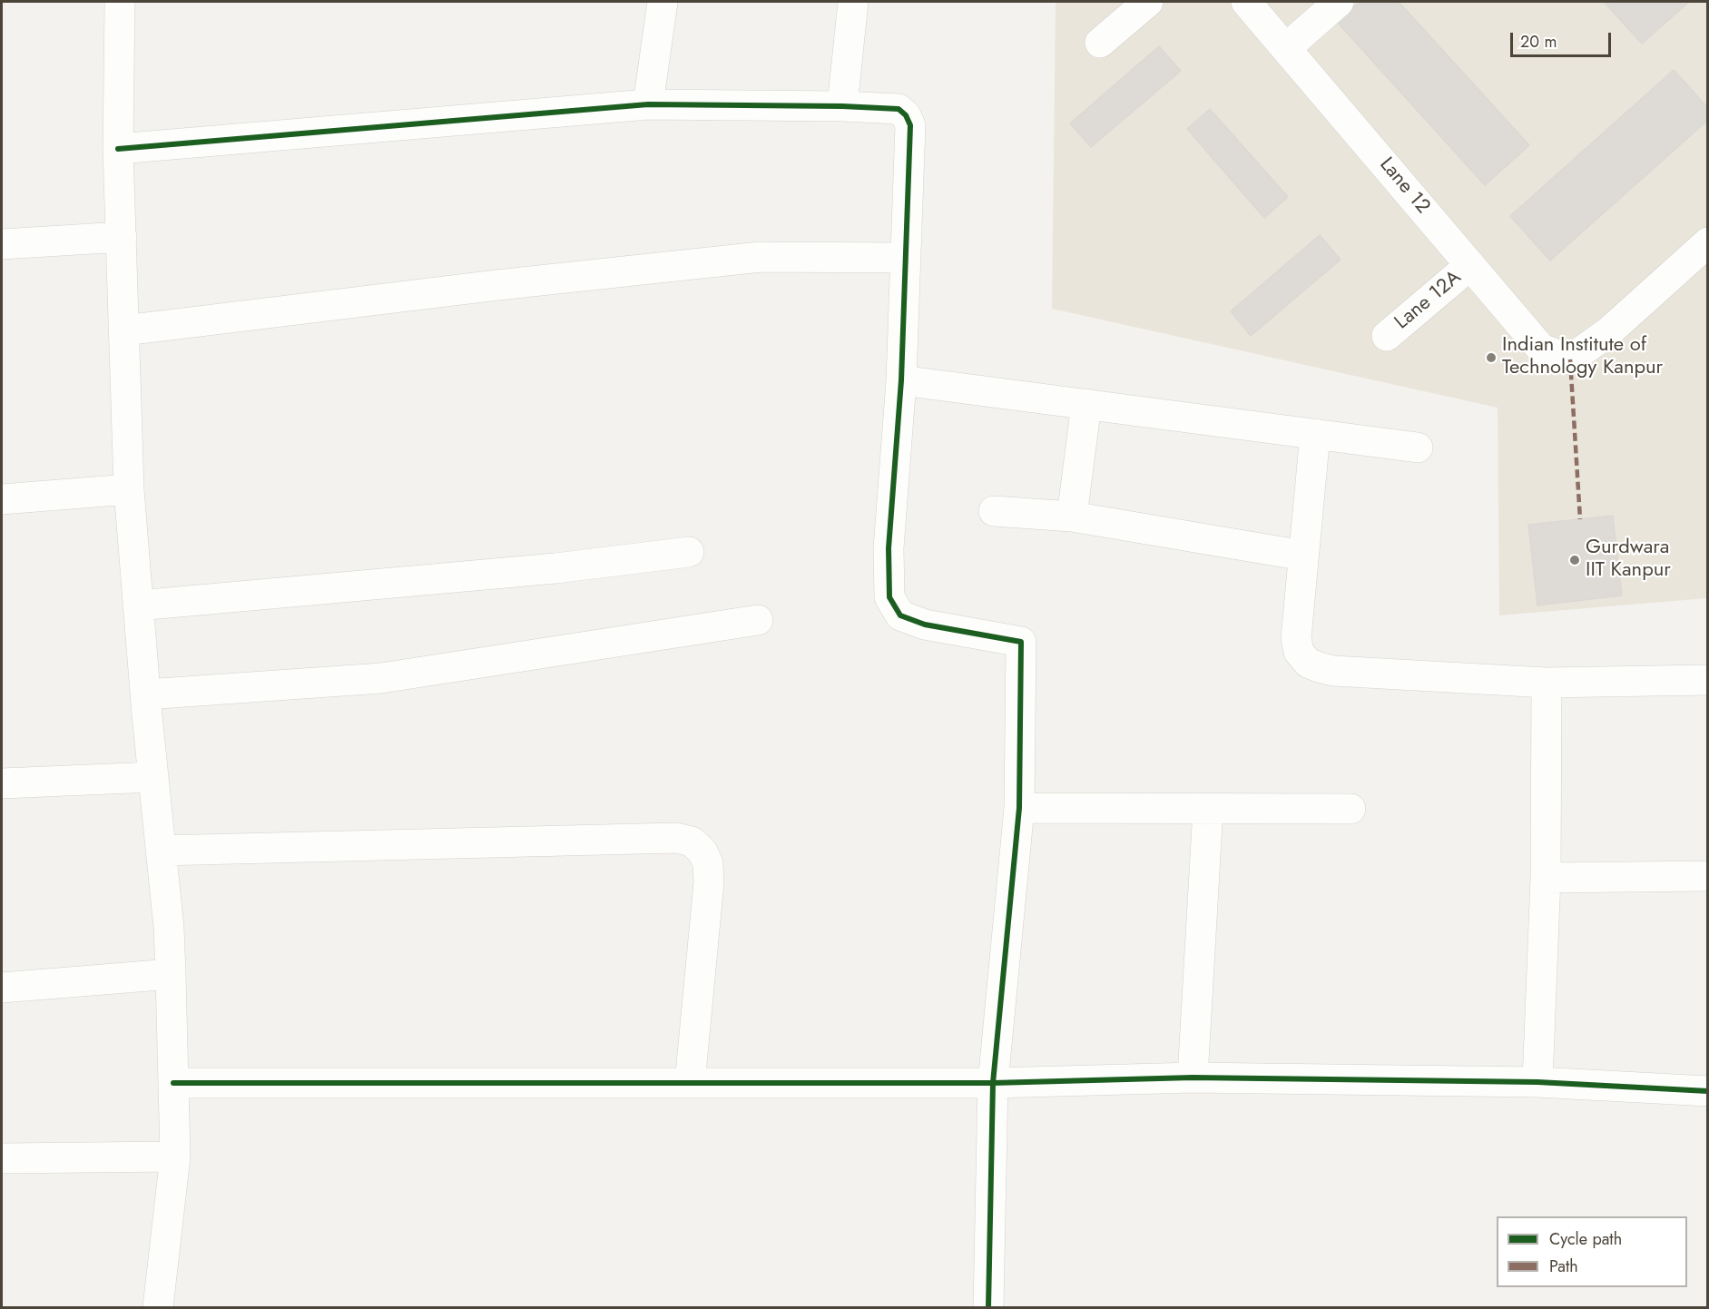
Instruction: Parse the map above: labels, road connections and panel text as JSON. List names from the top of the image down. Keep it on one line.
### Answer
{"streets":{"street":["Lane 12","Lane 12A"]},"crossings":[["Lane 12","Lane 12A"]],"places":["Indian Institute of Technology Kanpur","Gurdwara IIT Kanpur"],"legend":["Cycle path","Path"],"scale_bar":"20 m"}
